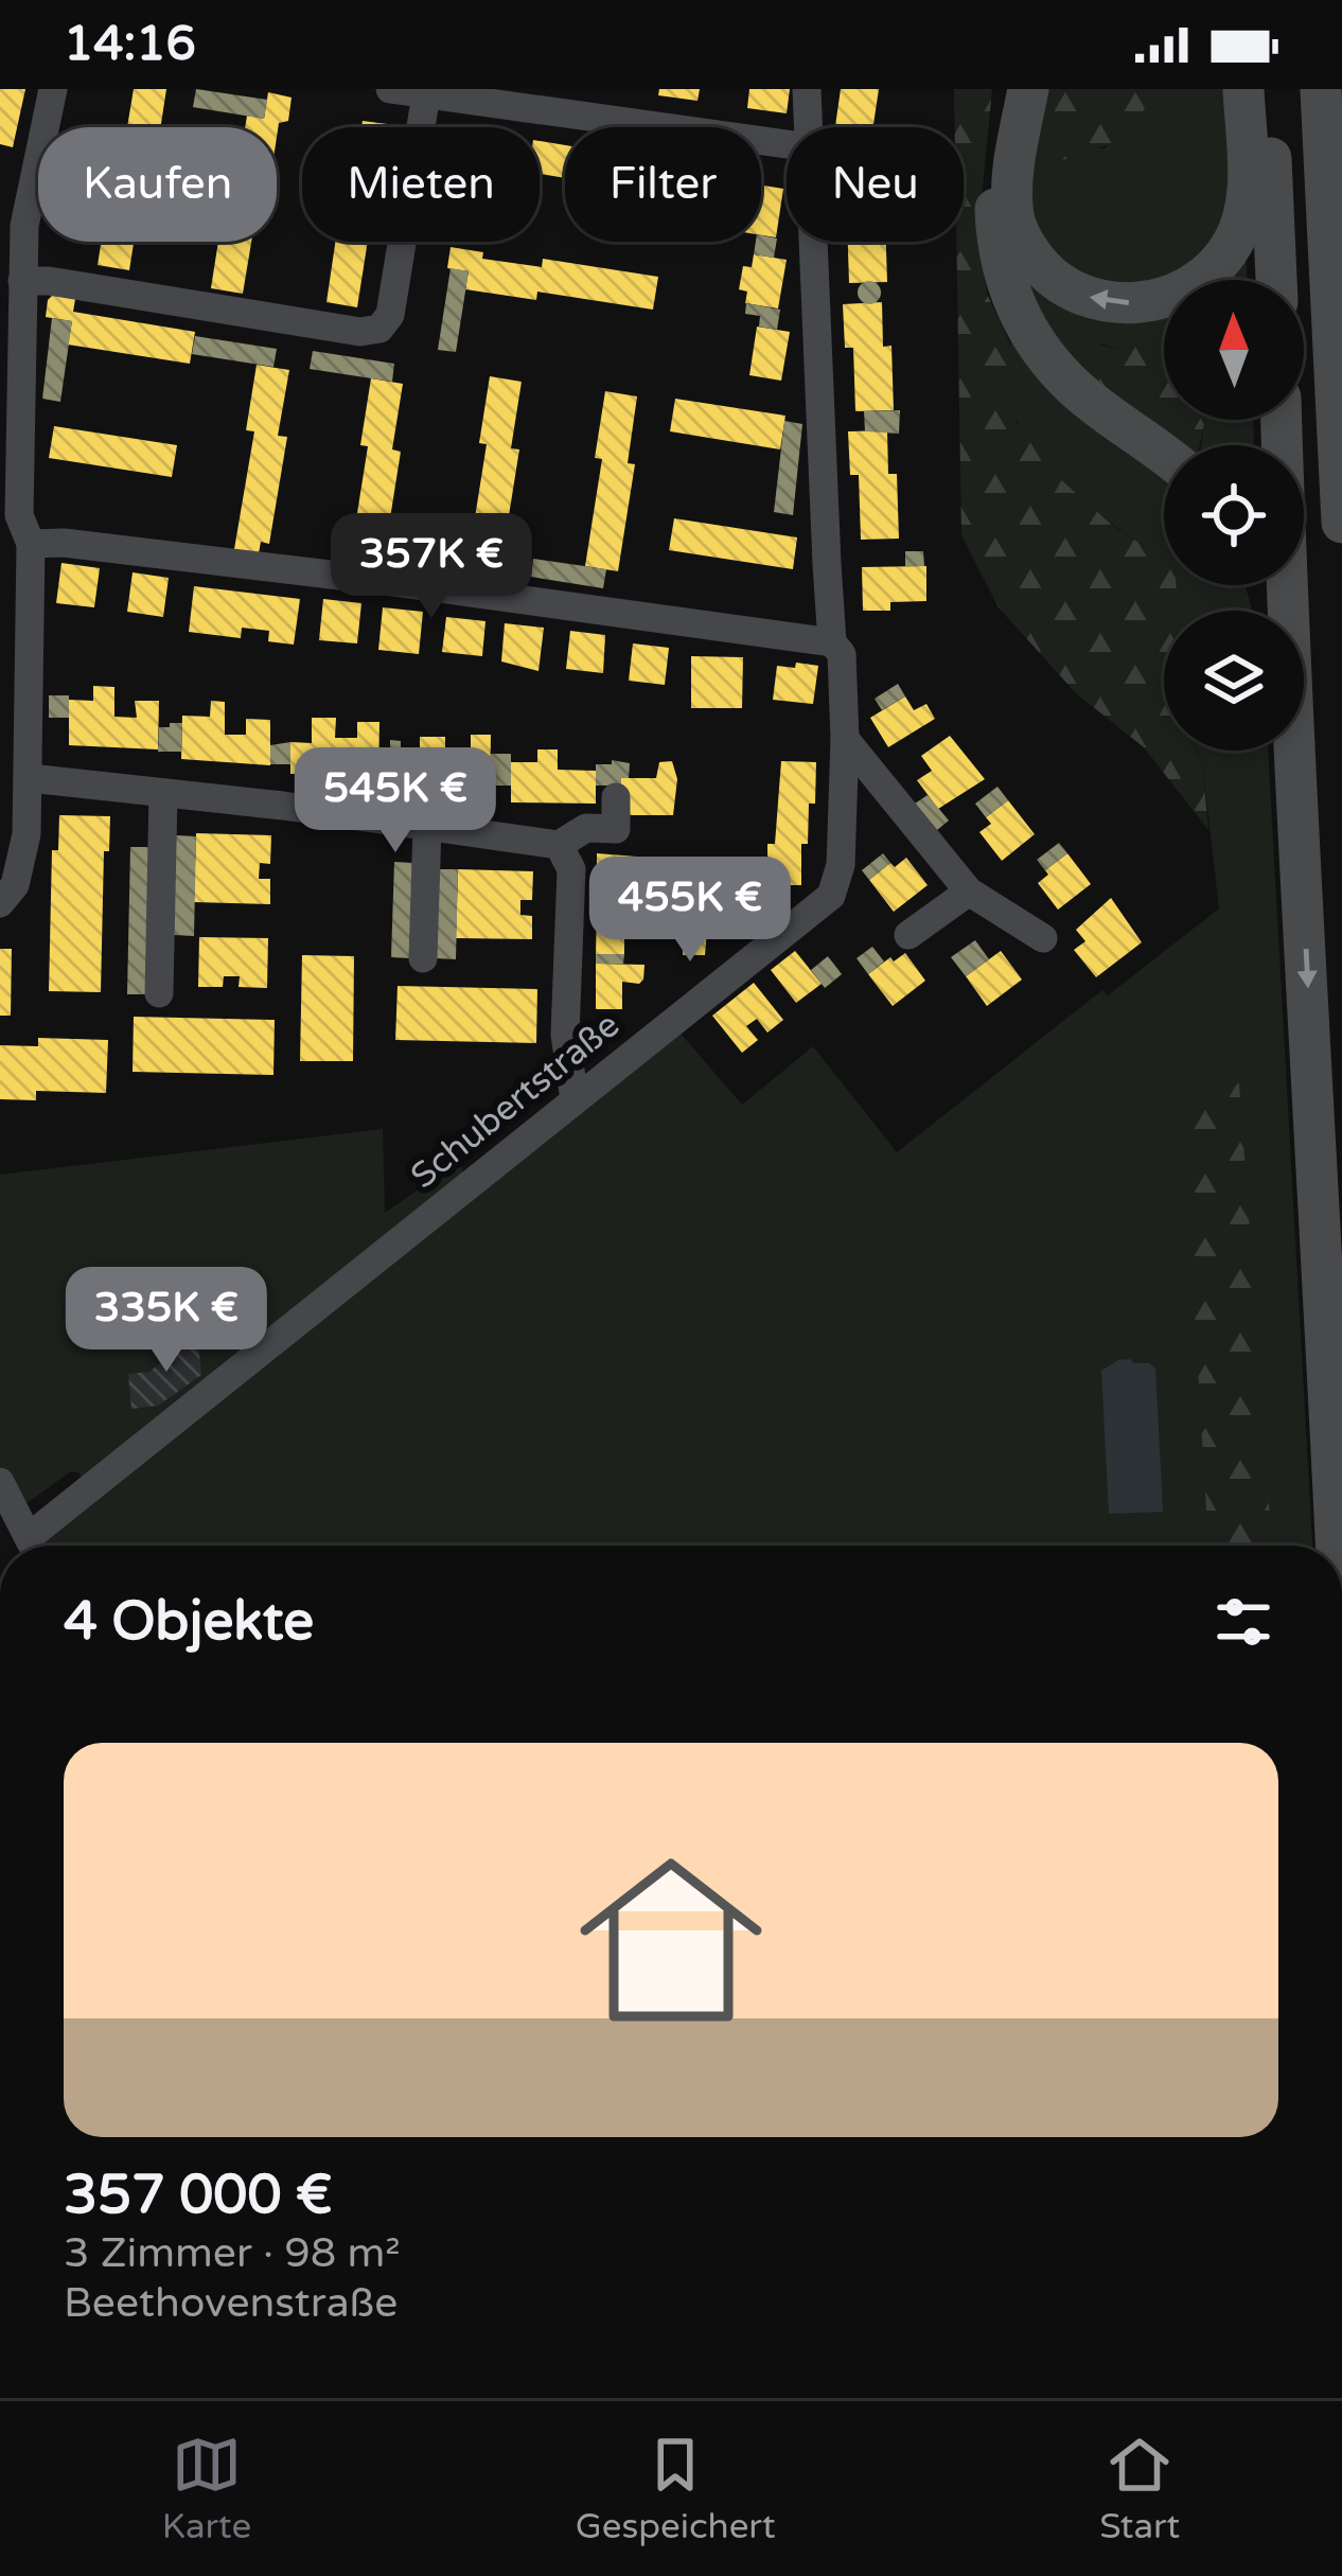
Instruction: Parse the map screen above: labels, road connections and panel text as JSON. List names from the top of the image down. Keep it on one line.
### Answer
{"streets":{"street":["Schubertstraße"]},"north":"top","page":{"status":"14:16","chip":["Kaufen","Mieten","Filter","Neu"],"price":["357K €","545K €","455K €","335K €"],"heading":"4 Objekte","list":[{"name":"357 000 €","note":"3 Zimmer · 98 m² · Beethovenstraße"}],"tabs":["Karte","Gespeichert","Start"]}}
